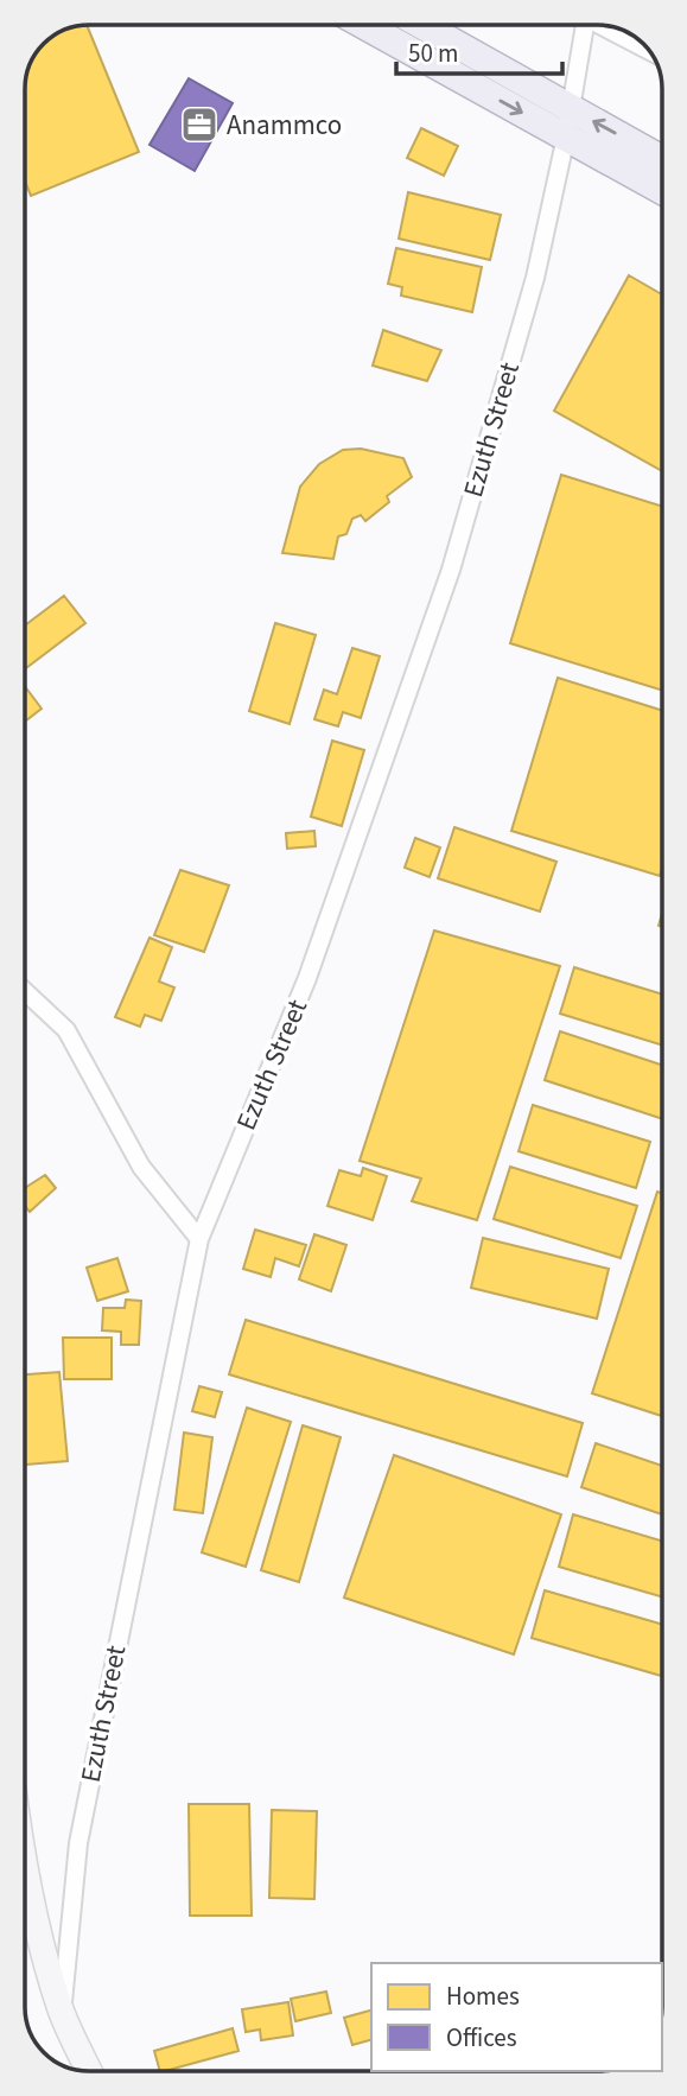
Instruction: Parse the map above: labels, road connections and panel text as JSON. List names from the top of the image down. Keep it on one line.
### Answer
{"streets":{"street":["Ezuth Street"]},"places":{"office":["Anammco"]},"legend":["Homes","Offices"],"scale_bar":"50 m"}
